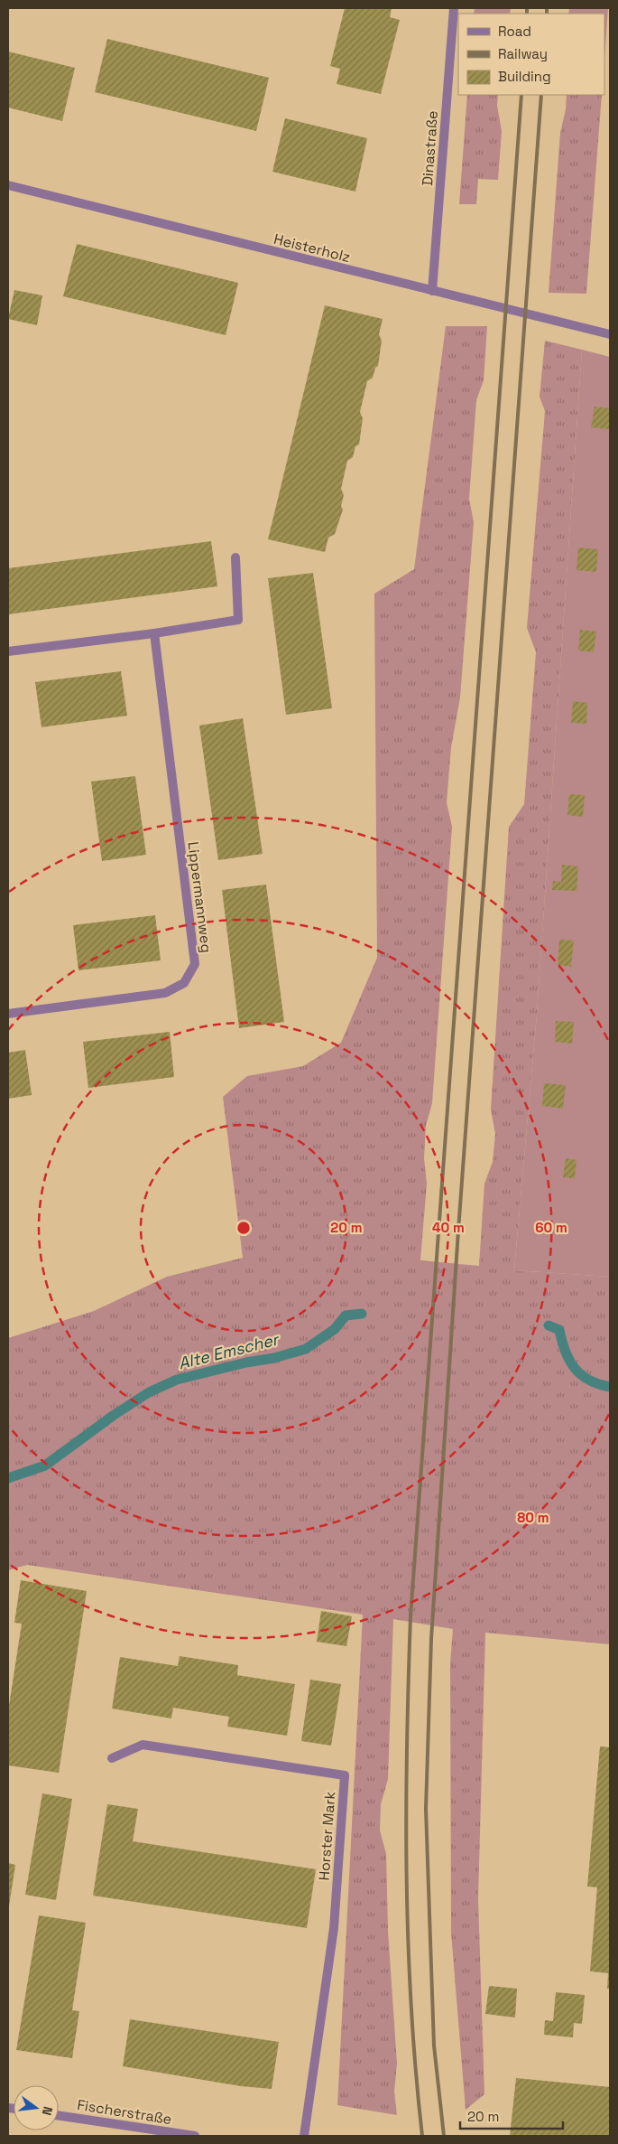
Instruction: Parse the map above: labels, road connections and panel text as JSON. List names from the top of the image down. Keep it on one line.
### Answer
{"streets":{"street":["Dinastraße","Heisterholz","Lippermannweg","Horster Mark","Fischerstraße"]},"crossings":[["Dinastraße","Heisterholz"]],"water":["Alte Emscher"],"legend":["Road","Railway","Building"],"scale_bar":"20 m","north":"right","rings":["20 m","40 m","60 m","80 m"]}
